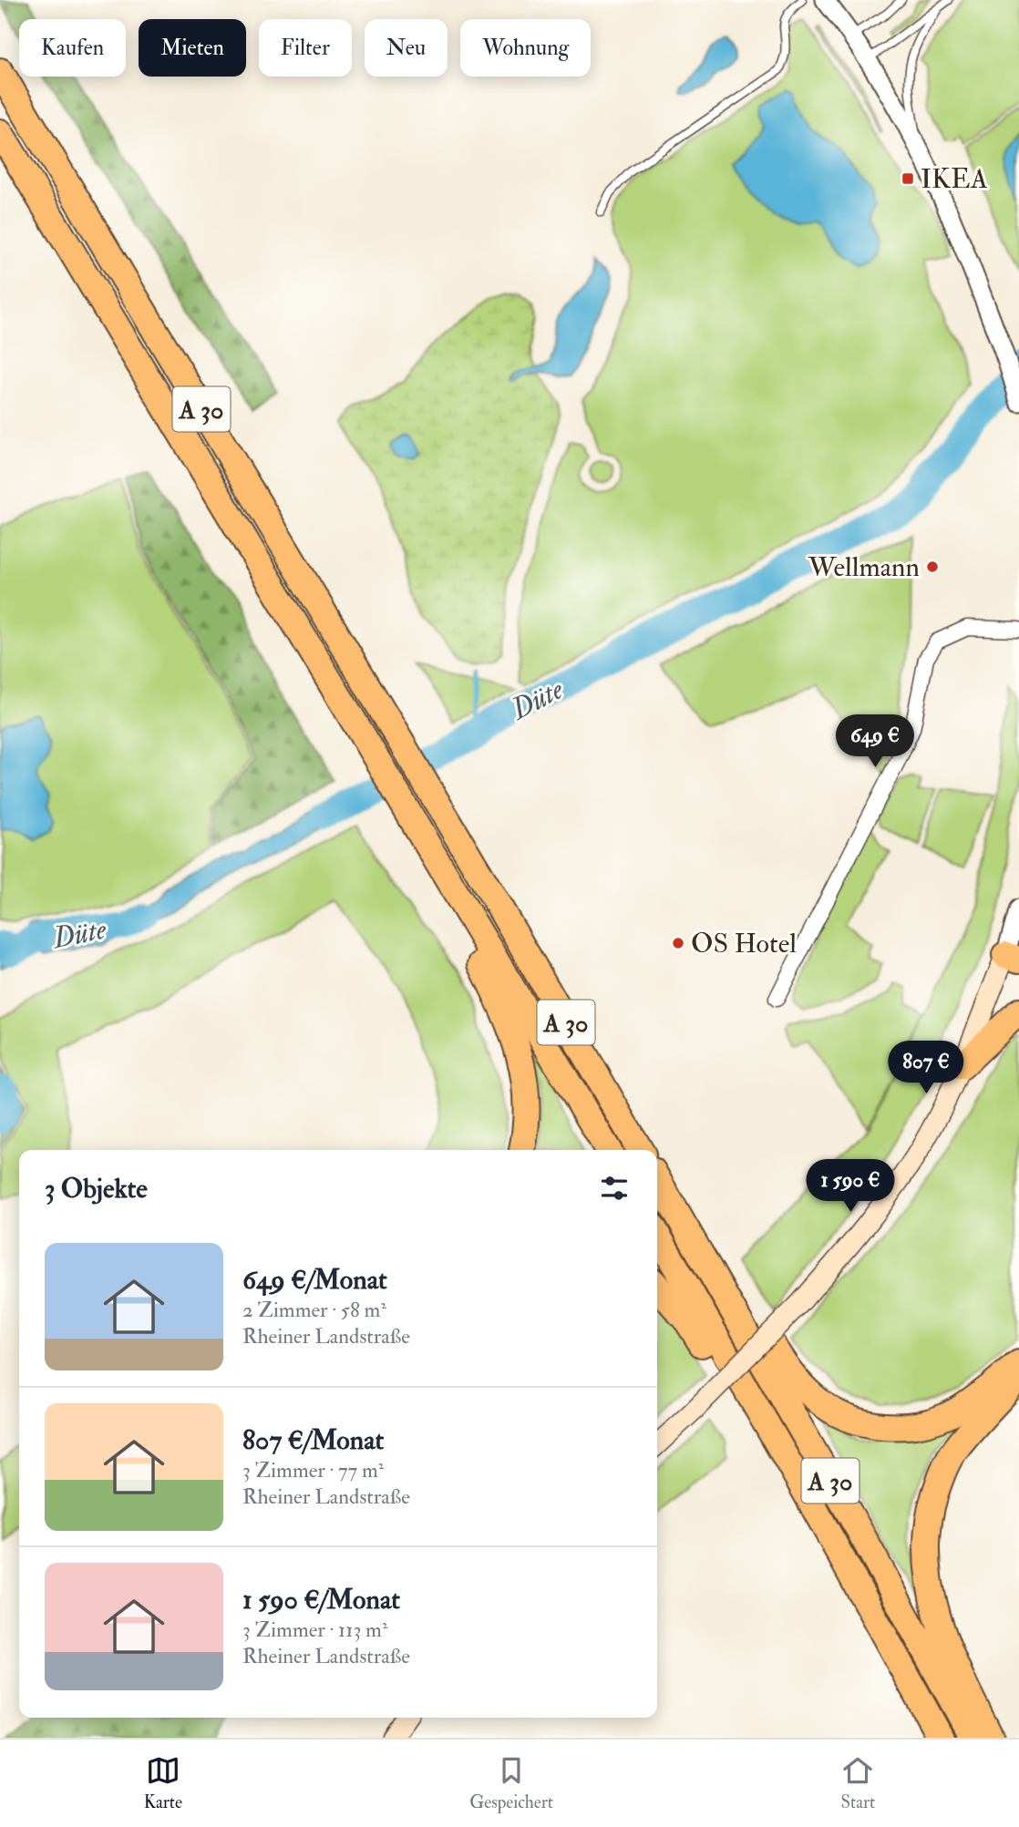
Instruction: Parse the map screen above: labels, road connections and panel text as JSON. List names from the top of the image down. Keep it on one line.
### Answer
{"streets":{"highway":["A 30"]},"water":["Düte"],"places":{"transit":["IKEA"],"other":["Wellmann","OS Hotel"]},"page":{"chip":["Kaufen","Mieten","Filter","Neu","Wohnung"],"price":["649 €","807 €","1 590 €"],"heading":"3 Objekte","list":[{"name":"649 €/Monat","note":"2 Zimmer · 58 m² · Rheiner Landstraße"},{"name":"807 €/Monat","note":"3 Zimmer · 77 m² · Rheiner Landstraße"},{"name":"1 590 €/Monat","note":"3 Zimmer · 113 m² · Rheiner Landstraße"}],"tabs":["Karte","Gespeichert","Start"]}}
